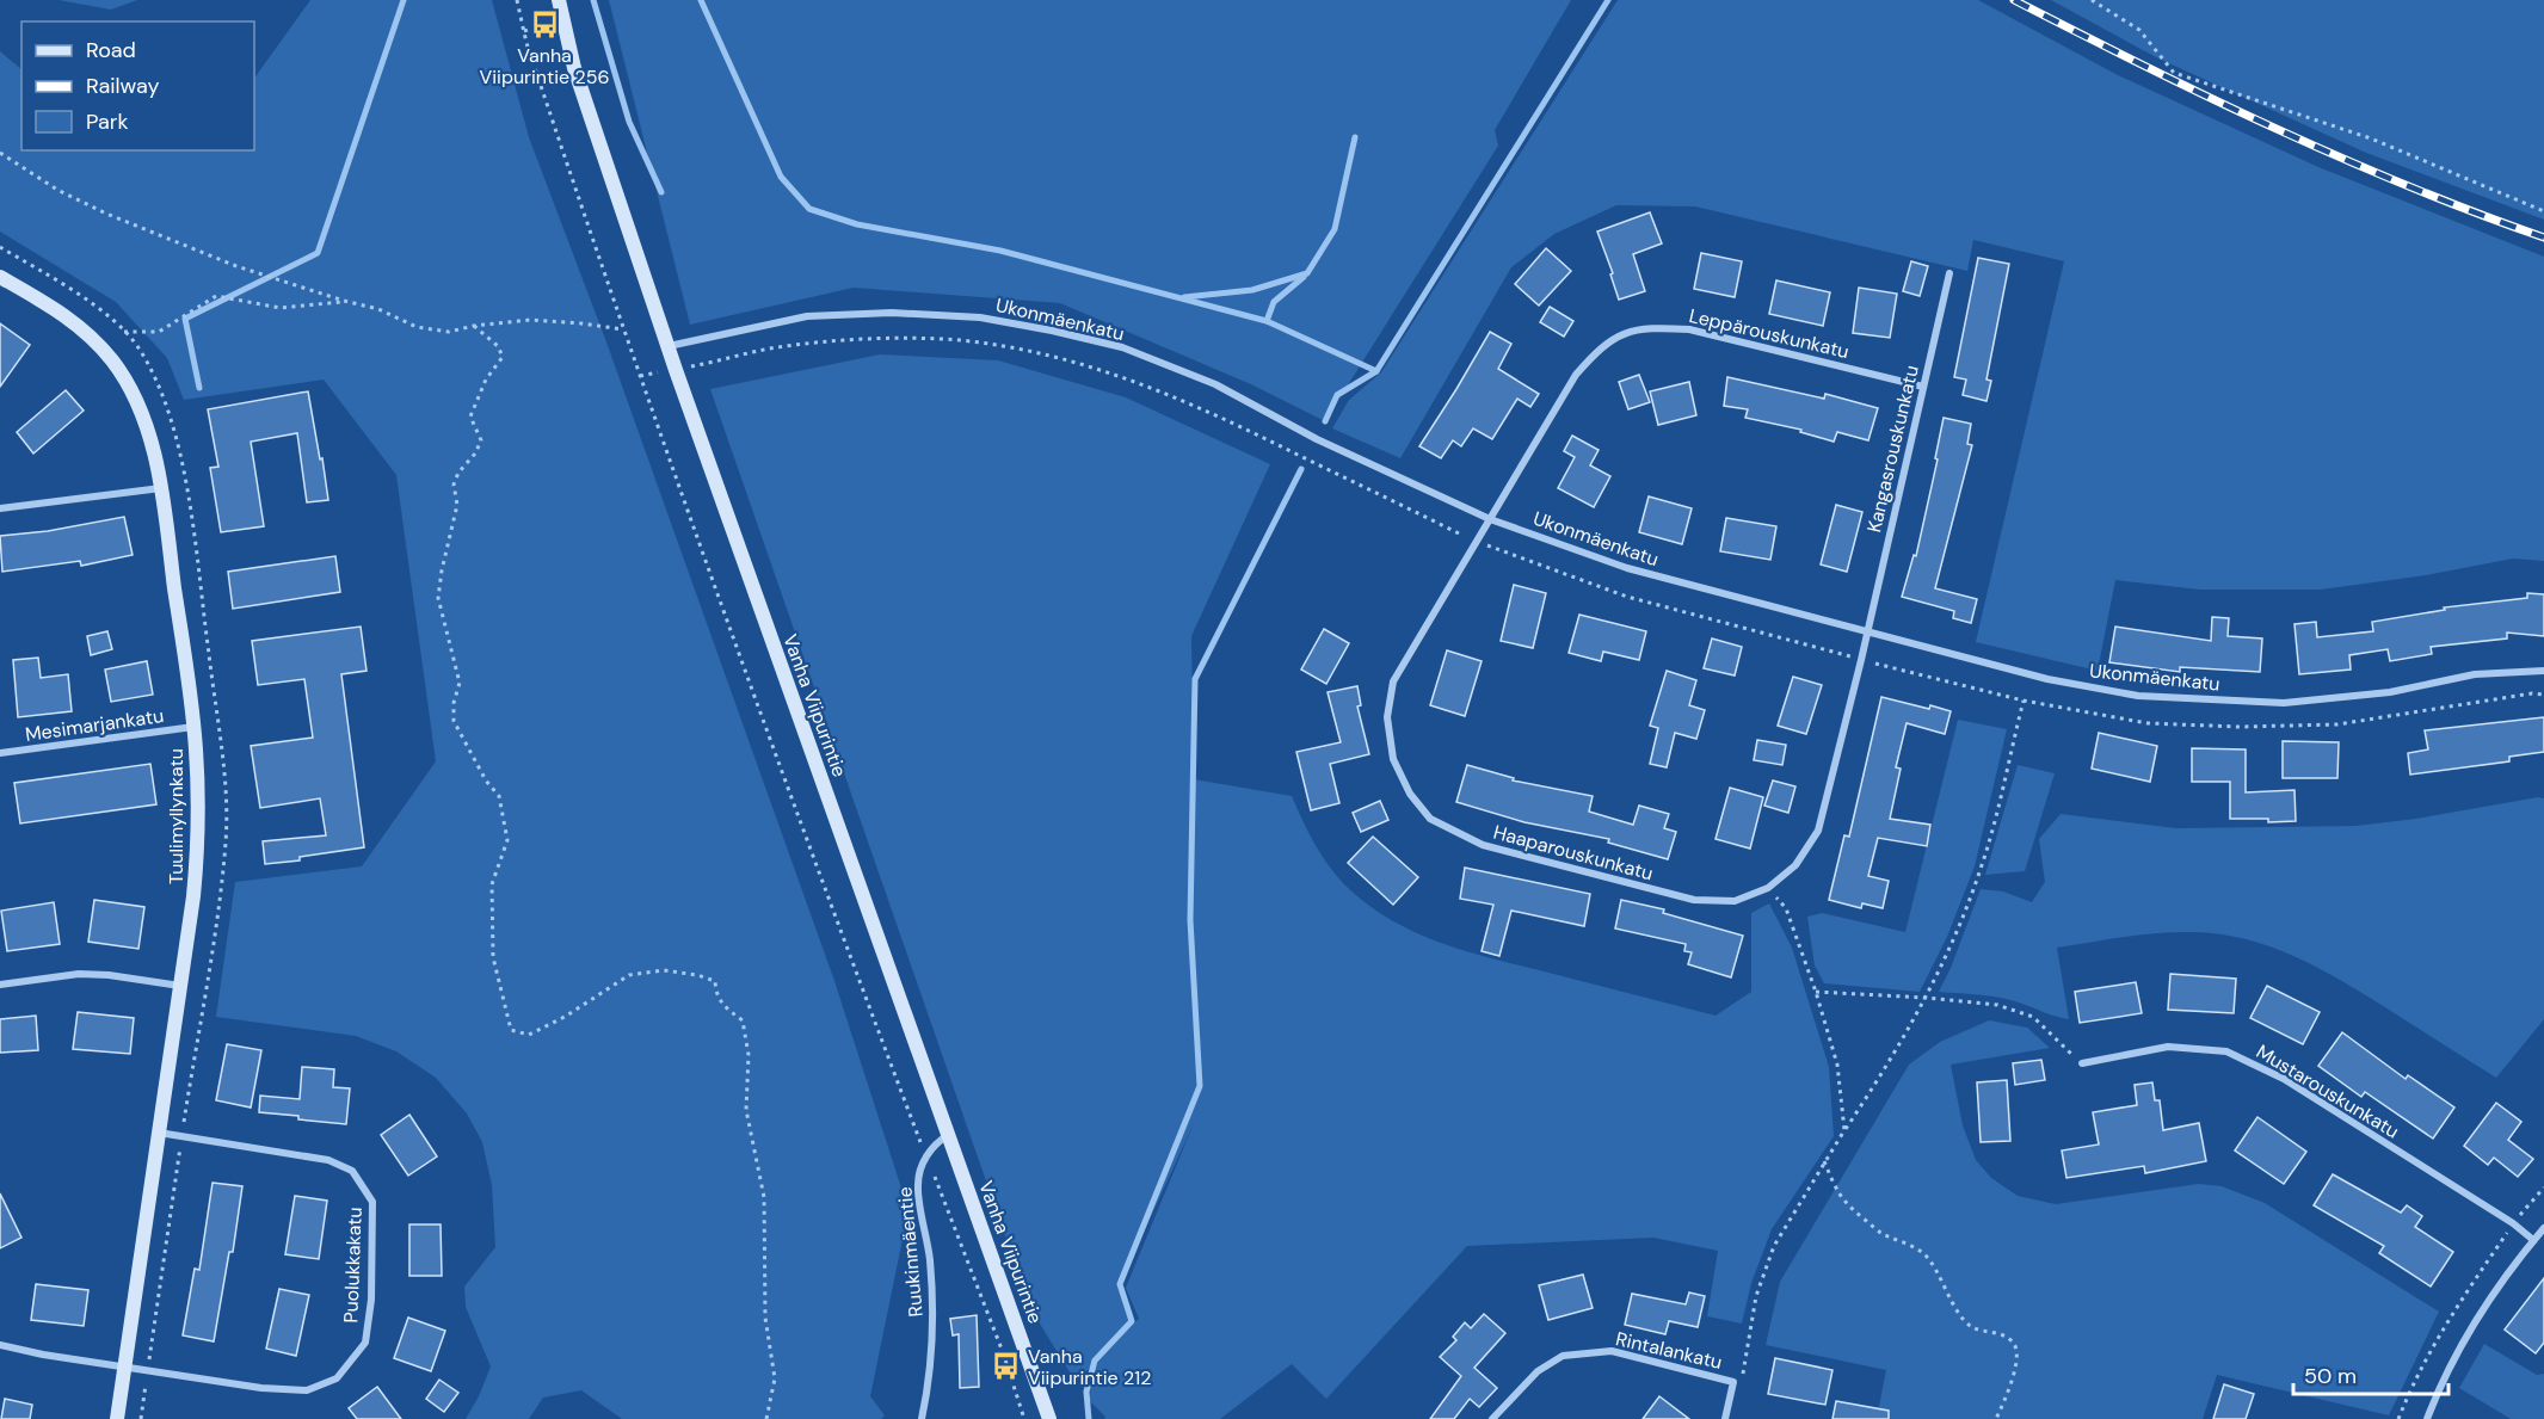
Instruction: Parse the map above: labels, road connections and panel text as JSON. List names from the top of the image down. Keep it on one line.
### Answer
{"streets":{"street":["Ukonmäenkatu","Leppärouskunkatu","Kangasrouskunkatu","Vanha Viipurintie","Mesimarjankatu","Tuulimyllynkatu","Haaparouskunkatu","Mustarouskunkatu","Ruukinmäentie","Puolukkakatu","Rintalankatu"]},"crossings":[["Ukonmäenkatu","Leppärouskunkatu"],["Ukonmäenkatu","Kangasrouskunkatu"],["Ukonmäenkatu","Vanha Viipurintie"],["Ukonmäenkatu","Haaparouskunkatu"],["Leppärouskunkatu","Kangasrouskunkatu"],["Leppärouskunkatu","Haaparouskunkatu"],["Kangasrouskunkatu","Haaparouskunkatu"],["Mesimarjankatu","Tuulimyllynkatu"],["Tuulimyllynkatu","Puolukkakatu"]],"places":{"bus stop":["Vanha Viipurintie 256","Vanha Viipurintie 212"]},"legend":["Road","Railway","Park"],"scale_bar":"50 m"}
